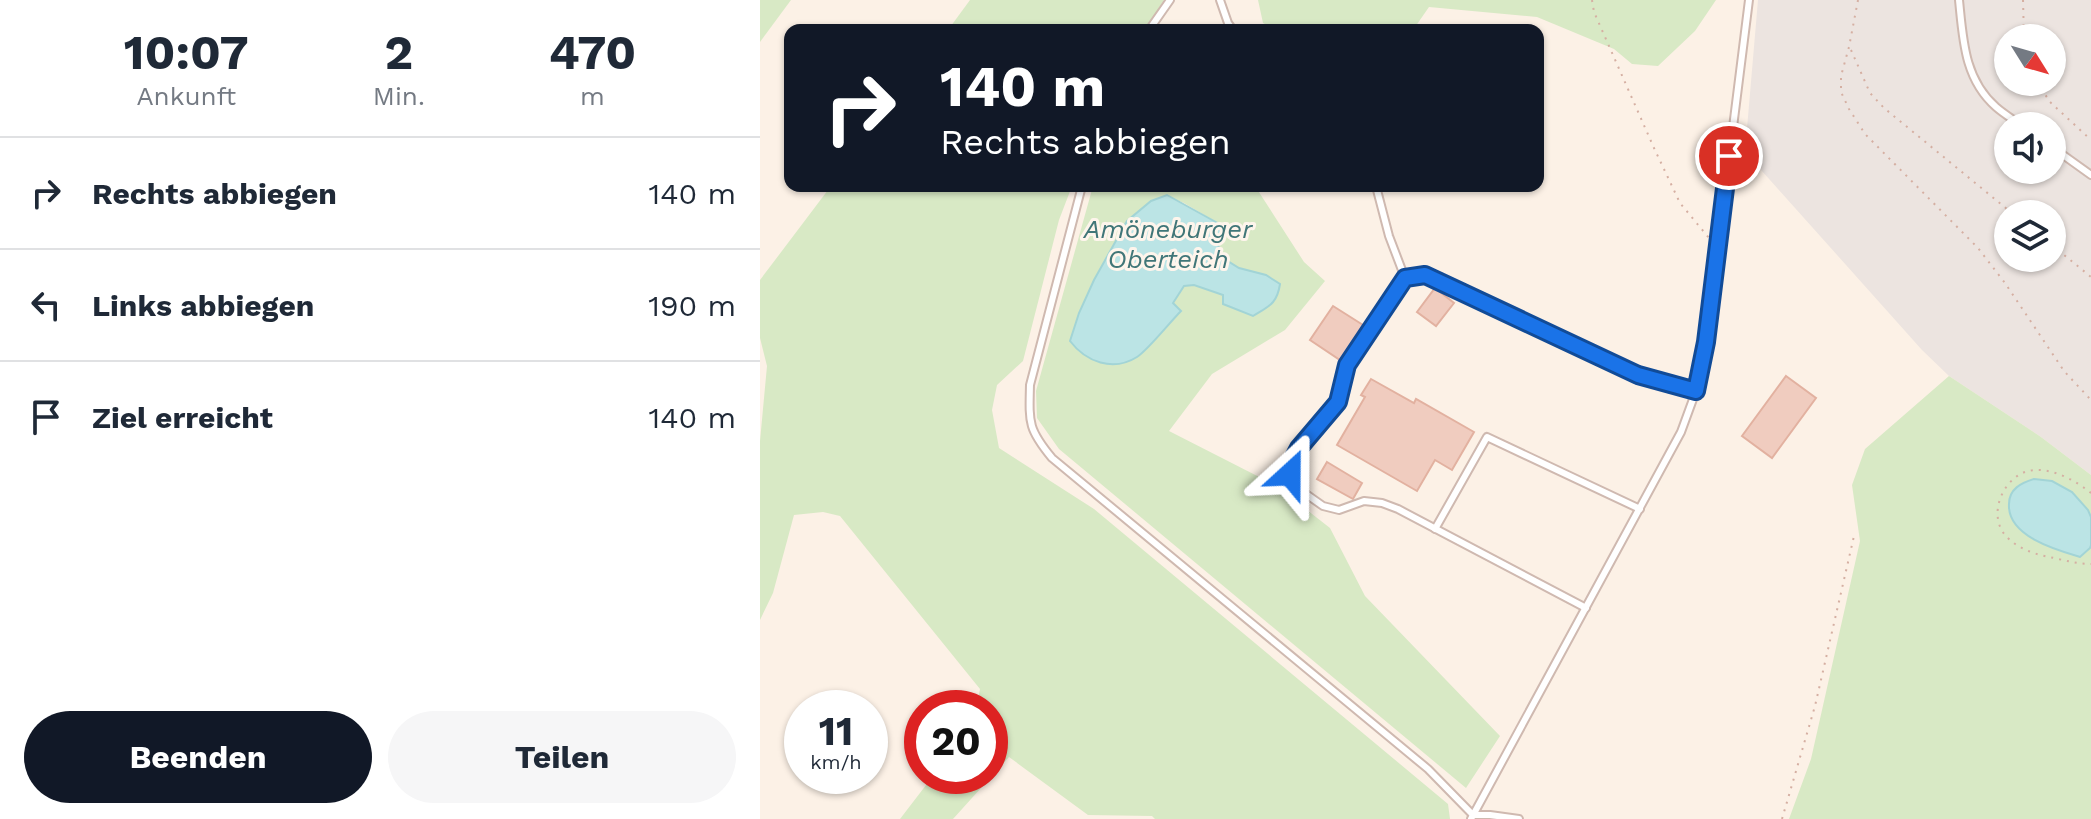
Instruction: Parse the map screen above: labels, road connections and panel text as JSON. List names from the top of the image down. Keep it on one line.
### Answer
{"water":["Amöneburger Oberteich"],"north":"bottom right","page":{"eta":["10:07","Ankunft","2","Min.","470","m"],"turn":["140 m","Rechts abbiegen"],"list":[{"name":"Rechts abbiegen","value":"140 m"},{"name":"Links abbiegen","value":"190 m"},{"name":"Ziel erreicht","value":"140 m"}],"speed":"11 km/h","limit":"20","buttons":["Beenden","Teilen"]}}
